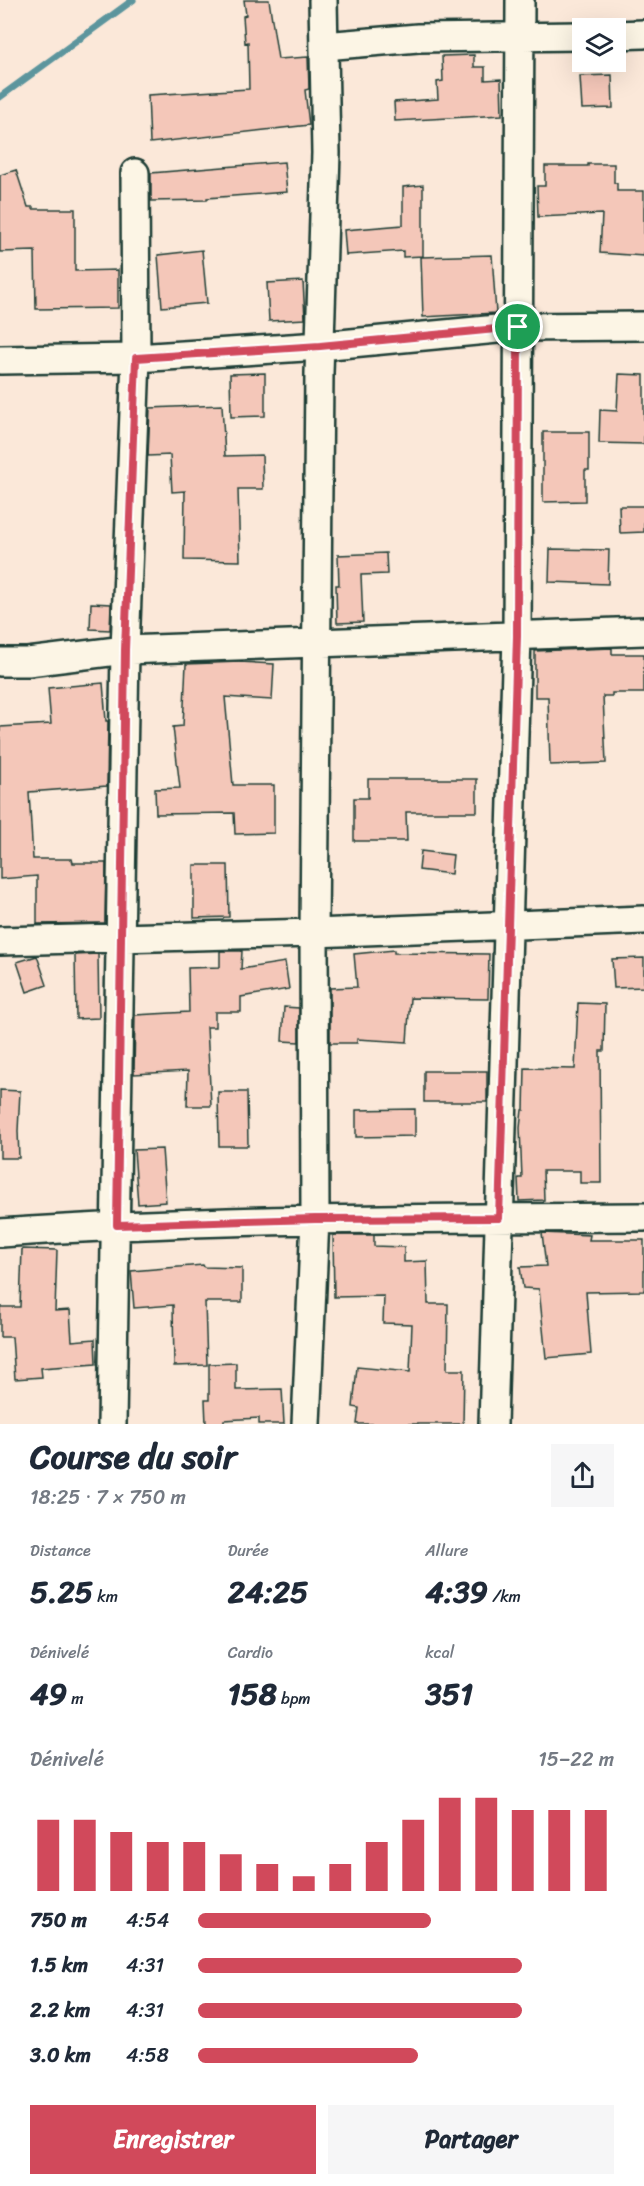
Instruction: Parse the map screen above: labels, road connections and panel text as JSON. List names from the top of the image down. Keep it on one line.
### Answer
{"page":{"heading":["Course du soir","18:25 · 7 × 750 m"],"stats":[["Distance","5.25 km"],["Durée","24:25"],["Allure","4:39 /km"],["Dénivelé","49 m"],["Cardio","158 bpm"],["kcal","351"]],"chart":["Dénivelé","15–22 m"],"list":[{"name":"750 m","note":"4:54"},{"name":"1.5 km","note":"4:31"},{"name":"2.2 km","note":"4:31"},{"name":"3.0 km","note":"4:58"}],"buttons":["Enregistrer","Partager"]}}
